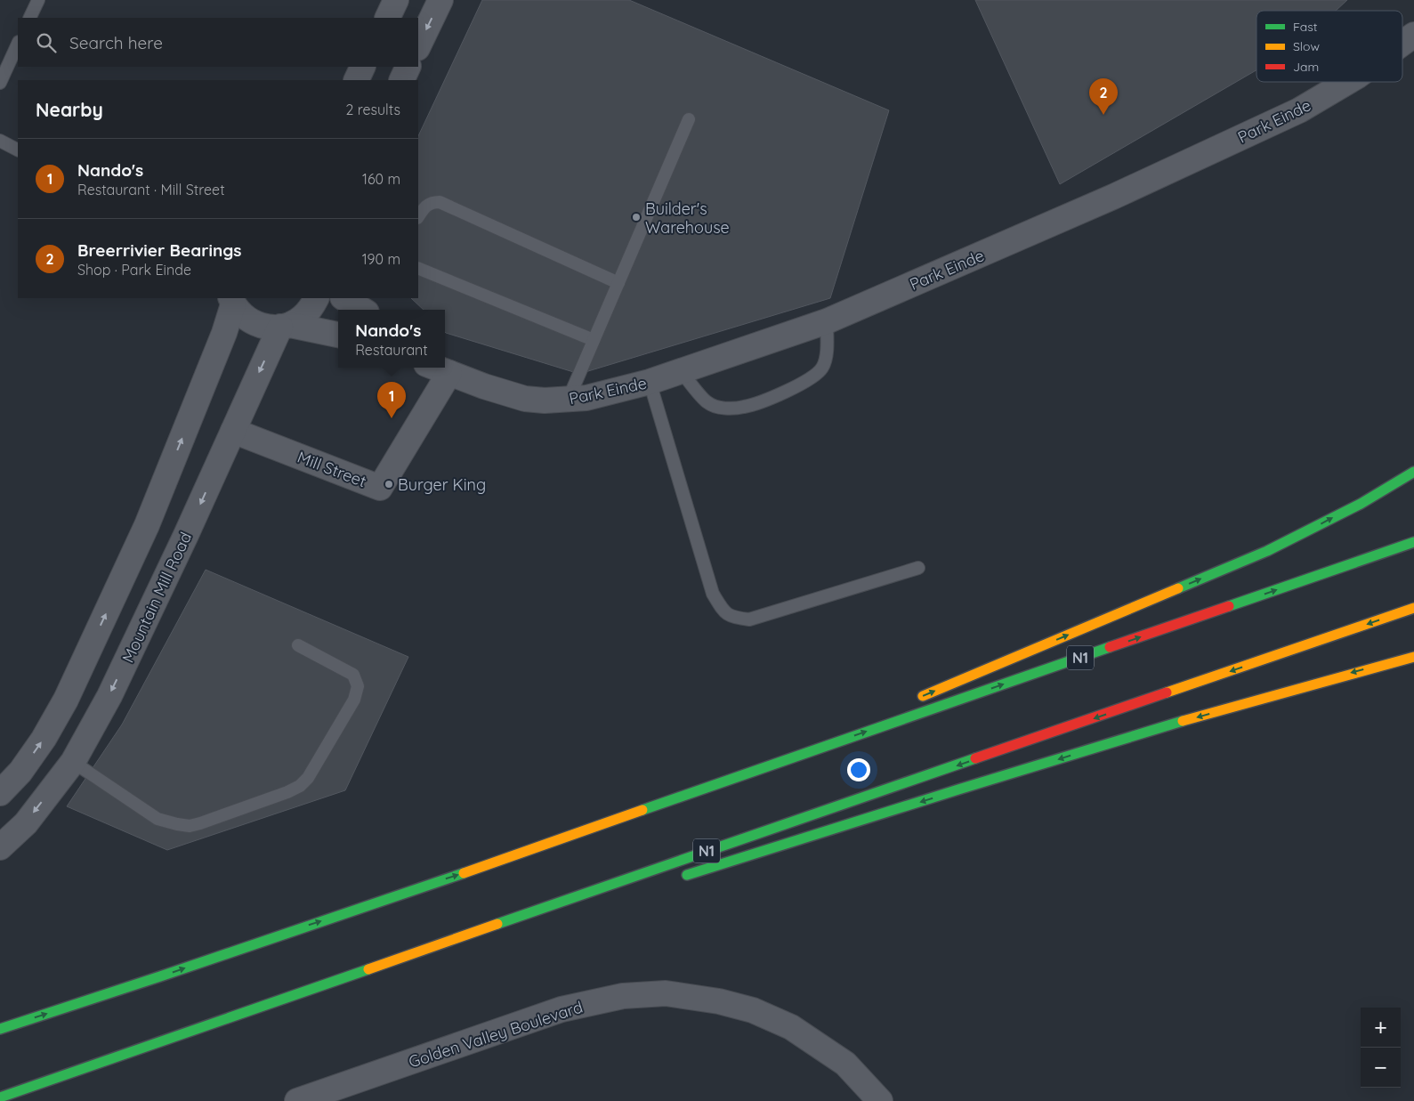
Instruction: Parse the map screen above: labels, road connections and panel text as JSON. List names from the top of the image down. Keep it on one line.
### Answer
{"streets":{"highway":["N1"],"street":["Park Einde","Mill Street","Mountain Mill Road","Golden Valley Boulevard"]},"crossings":[["Park Einde","Mill Street"],["Mill Street","Mountain Mill Road"]],"places":["Builder's Warehouse","Burger King"],"legend":["Fast","Slow","Jam"],"page":{"search":"Search here","pins":["2","1"],"heading":["Nearby","2 results"],"list":[{"mark":"1","name":"Nando's","note":"Restaurant · Mill Street","value":"160 m"},{"mark":"2","name":"Breerrivier Bearings","note":"Shop · Park Einde","value":"190 m"}],"popup":["Nando's","Restaurant"],"map_buttons":["+","−"]}}
